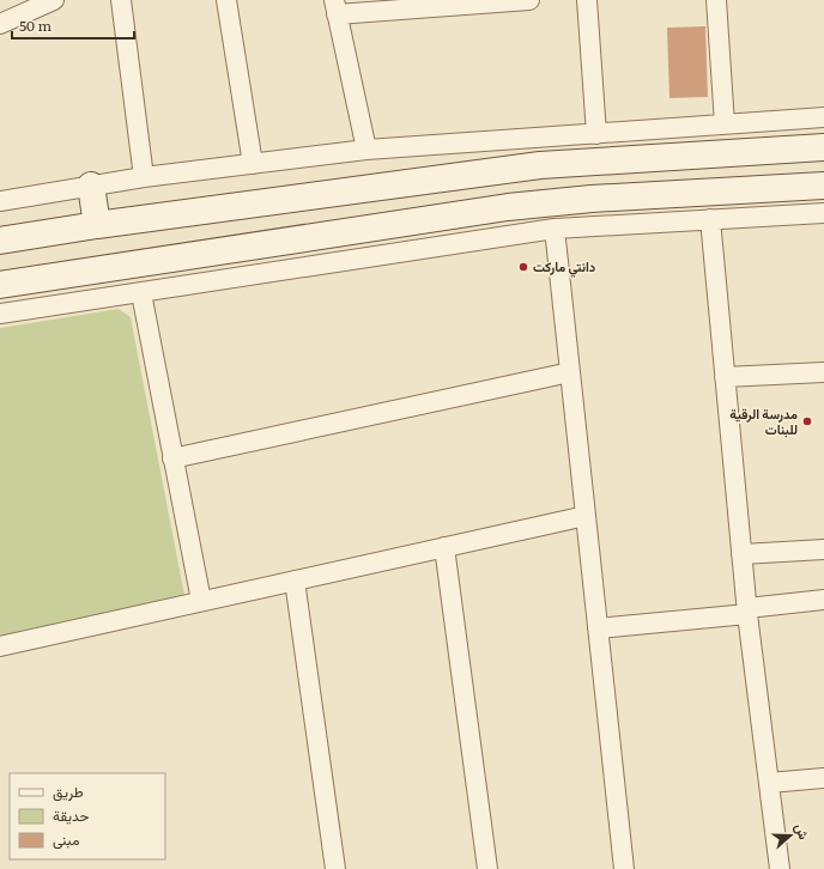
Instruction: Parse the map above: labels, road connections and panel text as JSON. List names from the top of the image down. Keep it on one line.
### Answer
{"places":["دانتي ماركت","مدرسة الرقية للبنات"],"legend":["طريق","حديقة","مبنى"],"scale_bar":"50 m","north":"right"}
